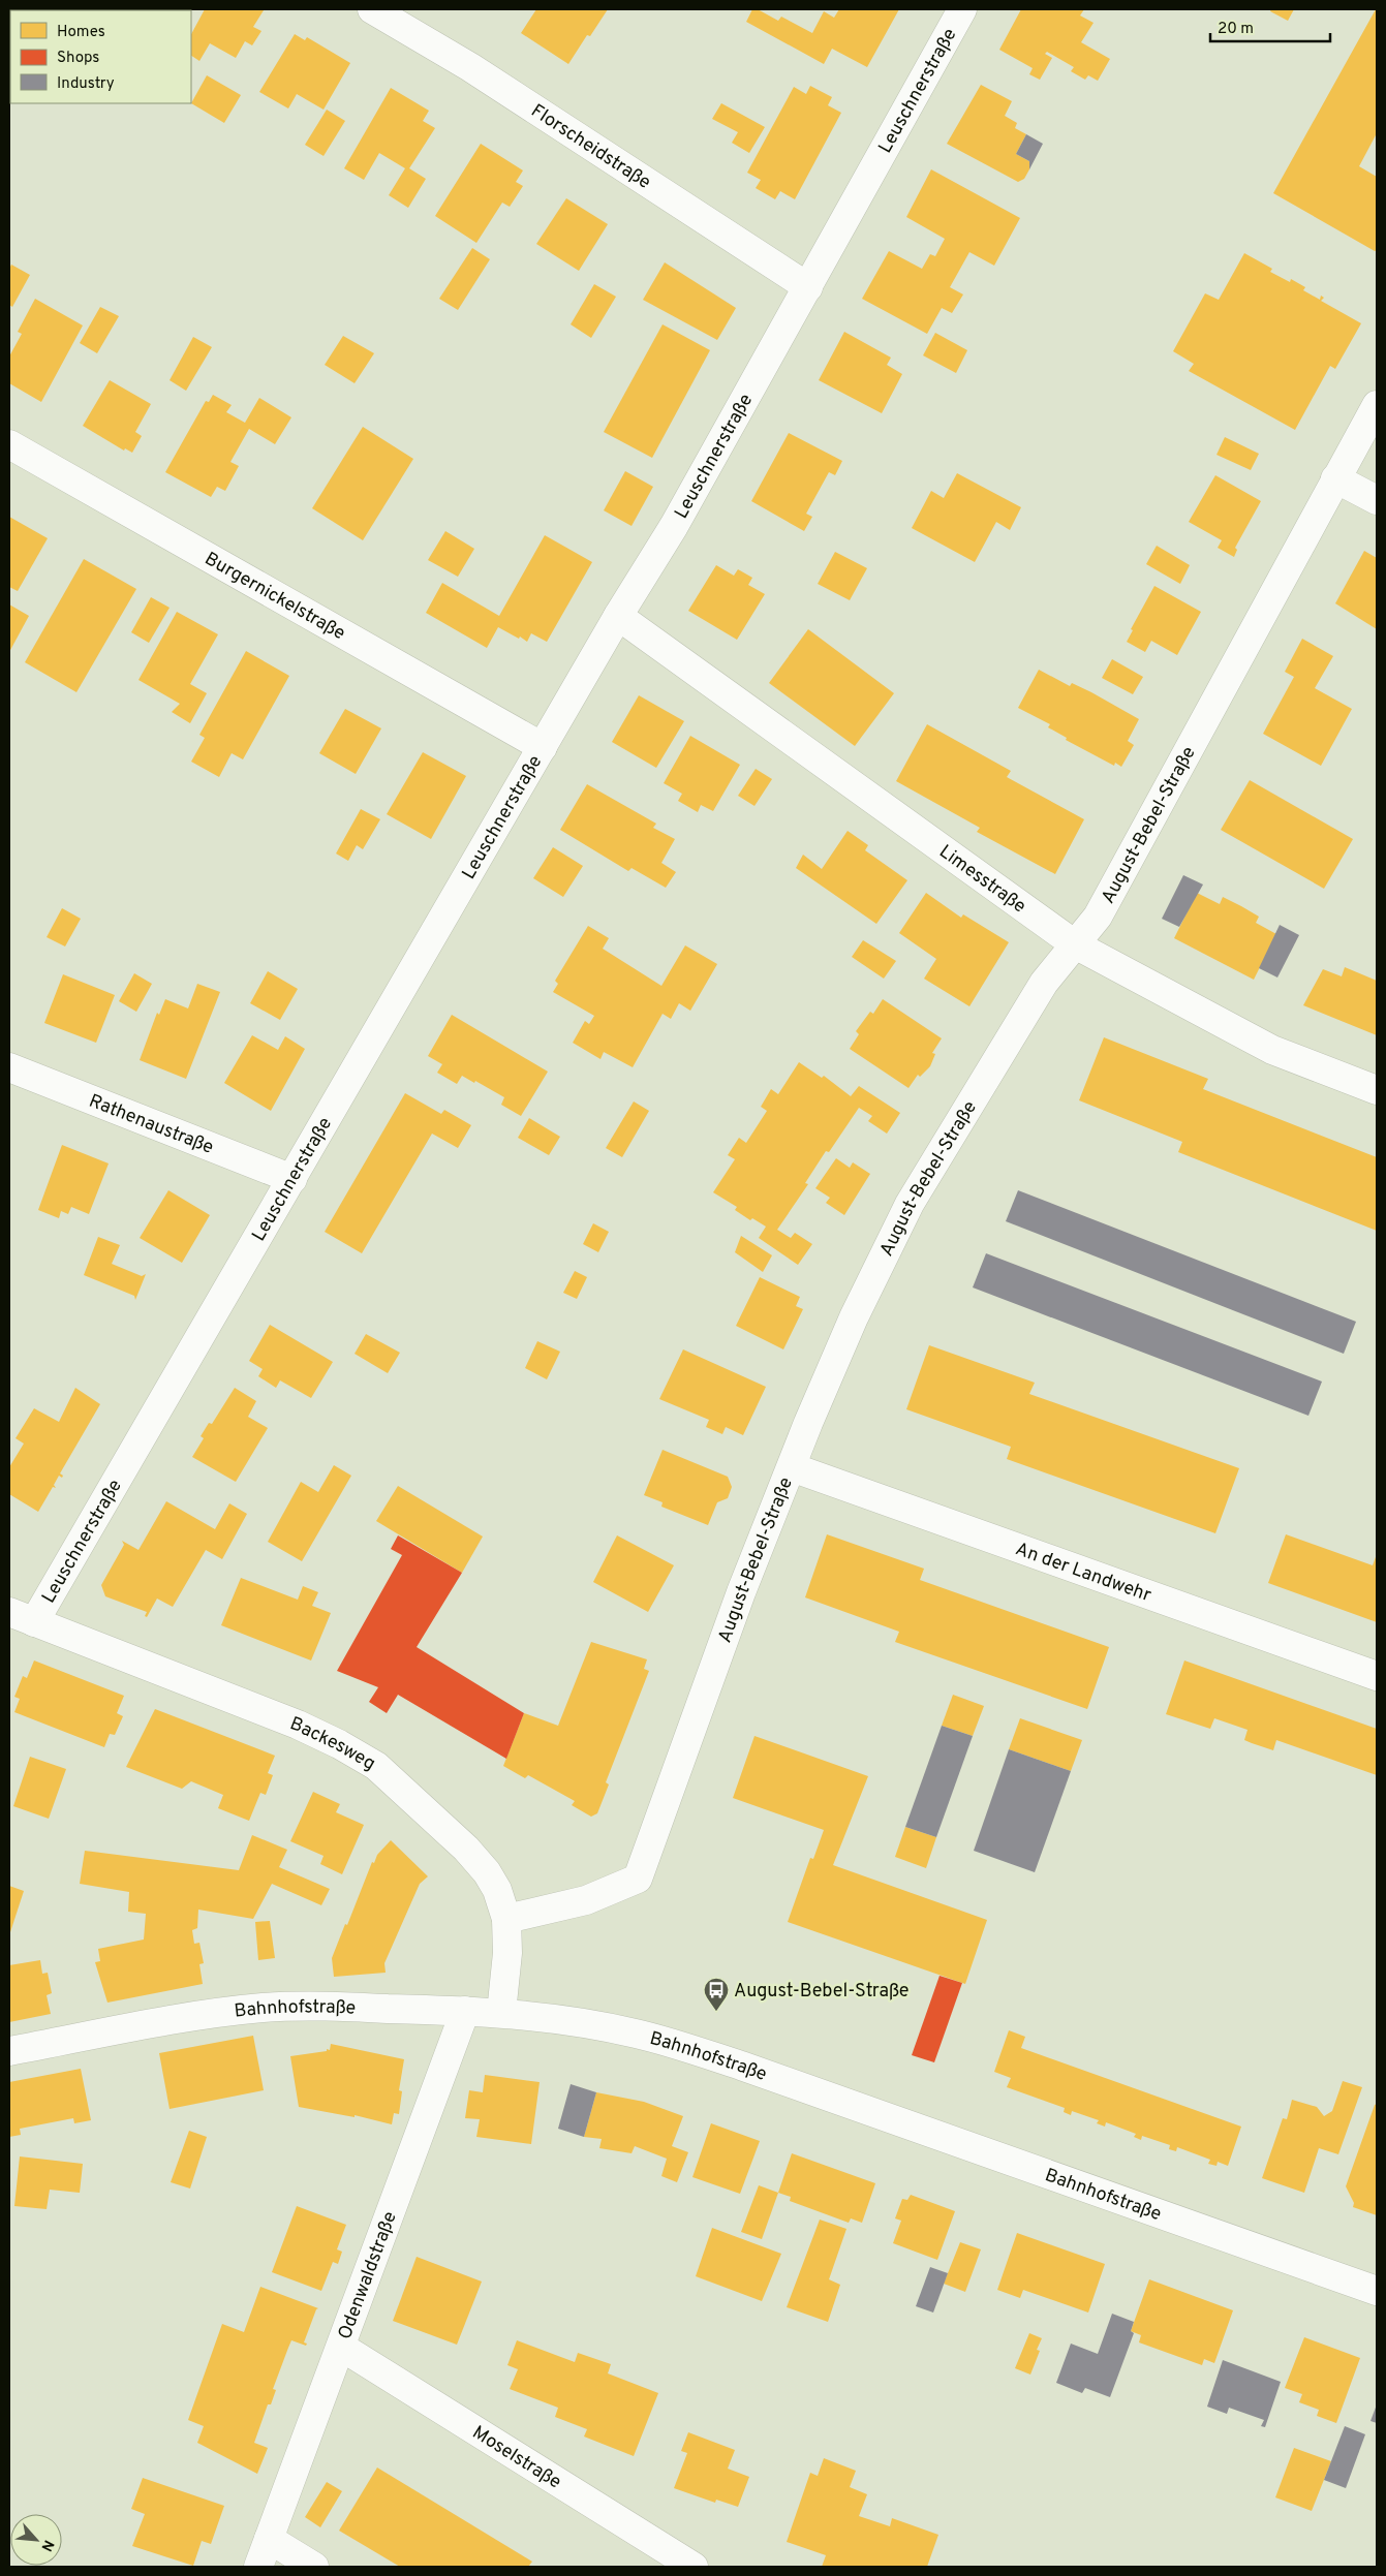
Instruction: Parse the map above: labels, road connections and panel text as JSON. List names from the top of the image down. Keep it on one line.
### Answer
{"streets":{"street":["Leuschnerstraße","Florscheidstraße","Burgernickelstraße","August-Bebel-Straße","Limesstraße","Rathenaustraße","An der Landwehr","Backesweg","Bahnhofstraße","Odenwaldstraße","Moselstraße"]},"crossings":[["Leuschnerstraße","Florscheidstraße"],["Leuschnerstraße","Burgernickelstraße"],["Leuschnerstraße","Limesstraße"],["Leuschnerstraße","Rathenaustraße"],["Leuschnerstraße","Backesweg"],["August-Bebel-Straße","Limesstraße"],["August-Bebel-Straße","An der Landwehr"],["August-Bebel-Straße","Backesweg"],["Backesweg","Bahnhofstraße"],["Bahnhofstraße","Odenwaldstraße"],["Odenwaldstraße","Moselstraße"]],"places":{"bus stop":["August-Bebel-Straße"]},"legend":["Homes","Shops","Industry"],"scale_bar":"20 m","north":"bottom right"}
